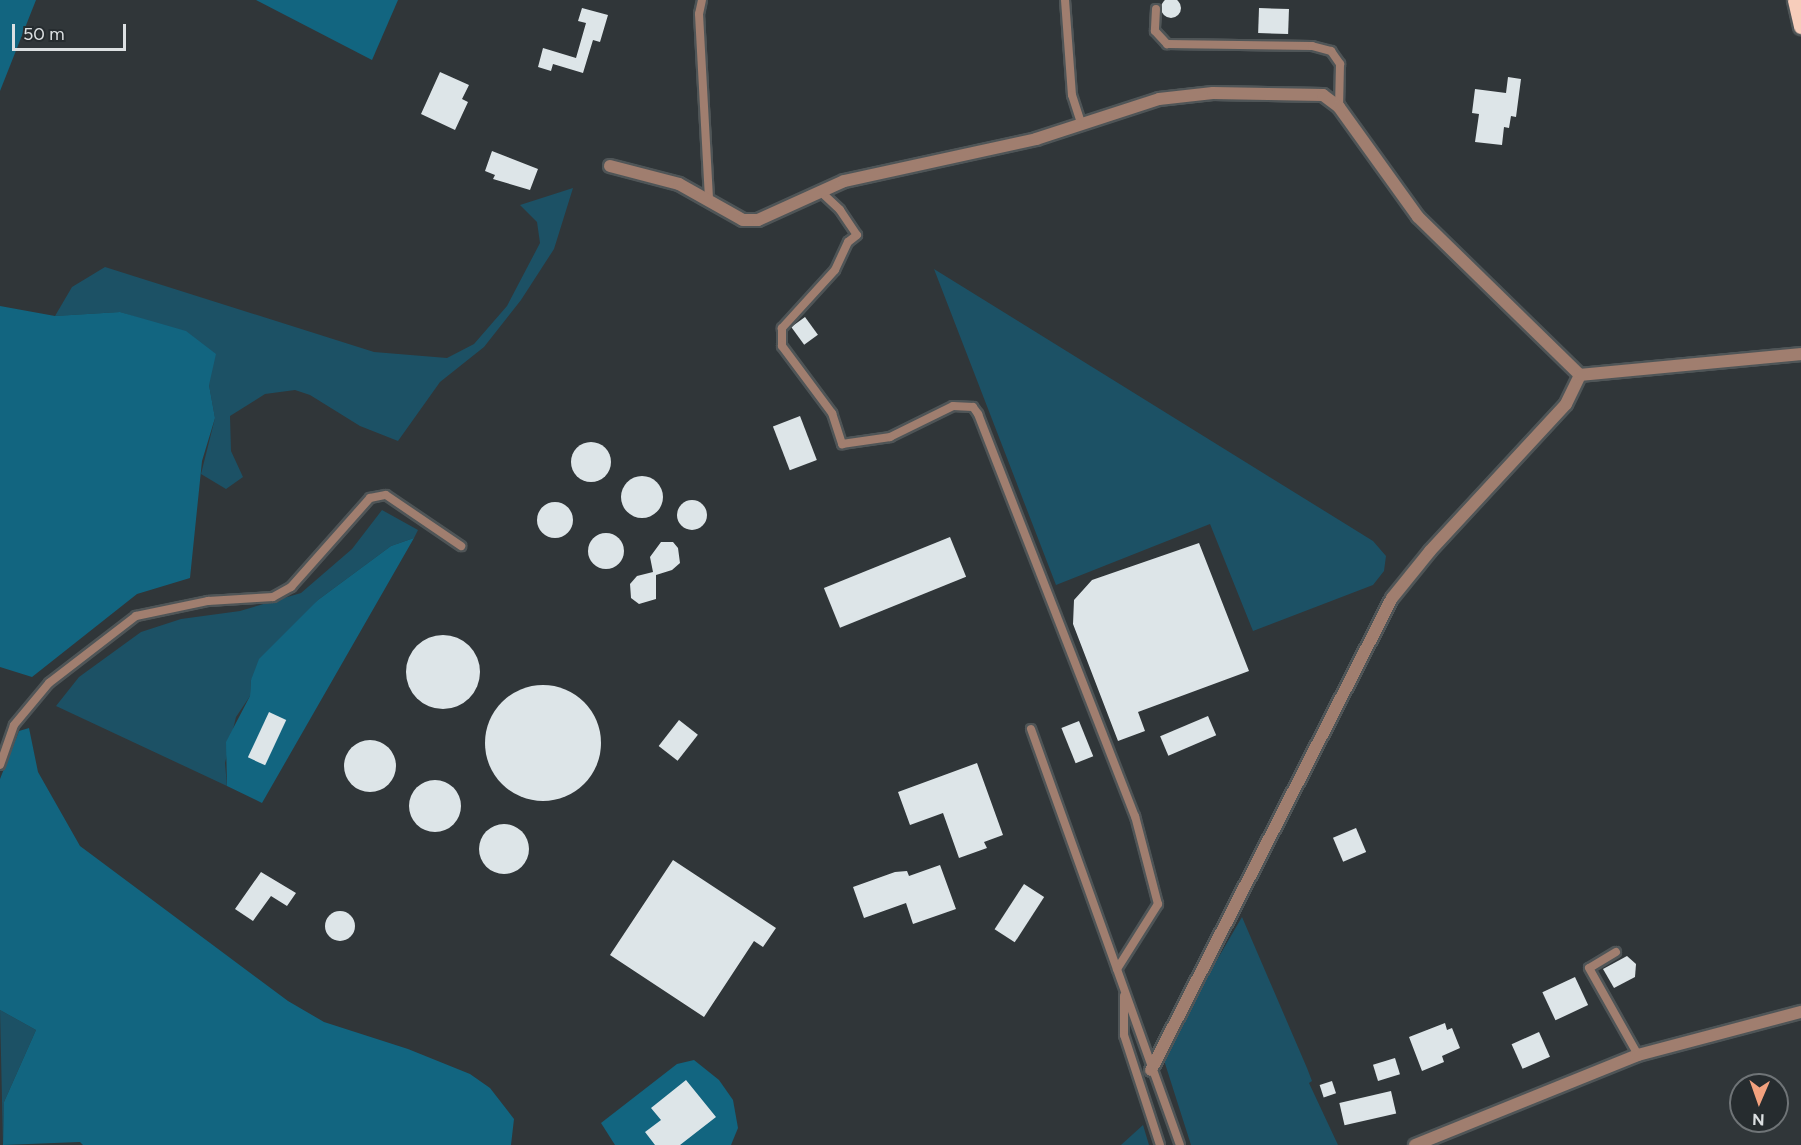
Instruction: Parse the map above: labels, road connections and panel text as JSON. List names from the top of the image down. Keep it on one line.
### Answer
{"scale_bar":"50 m","north":"bottom"}
